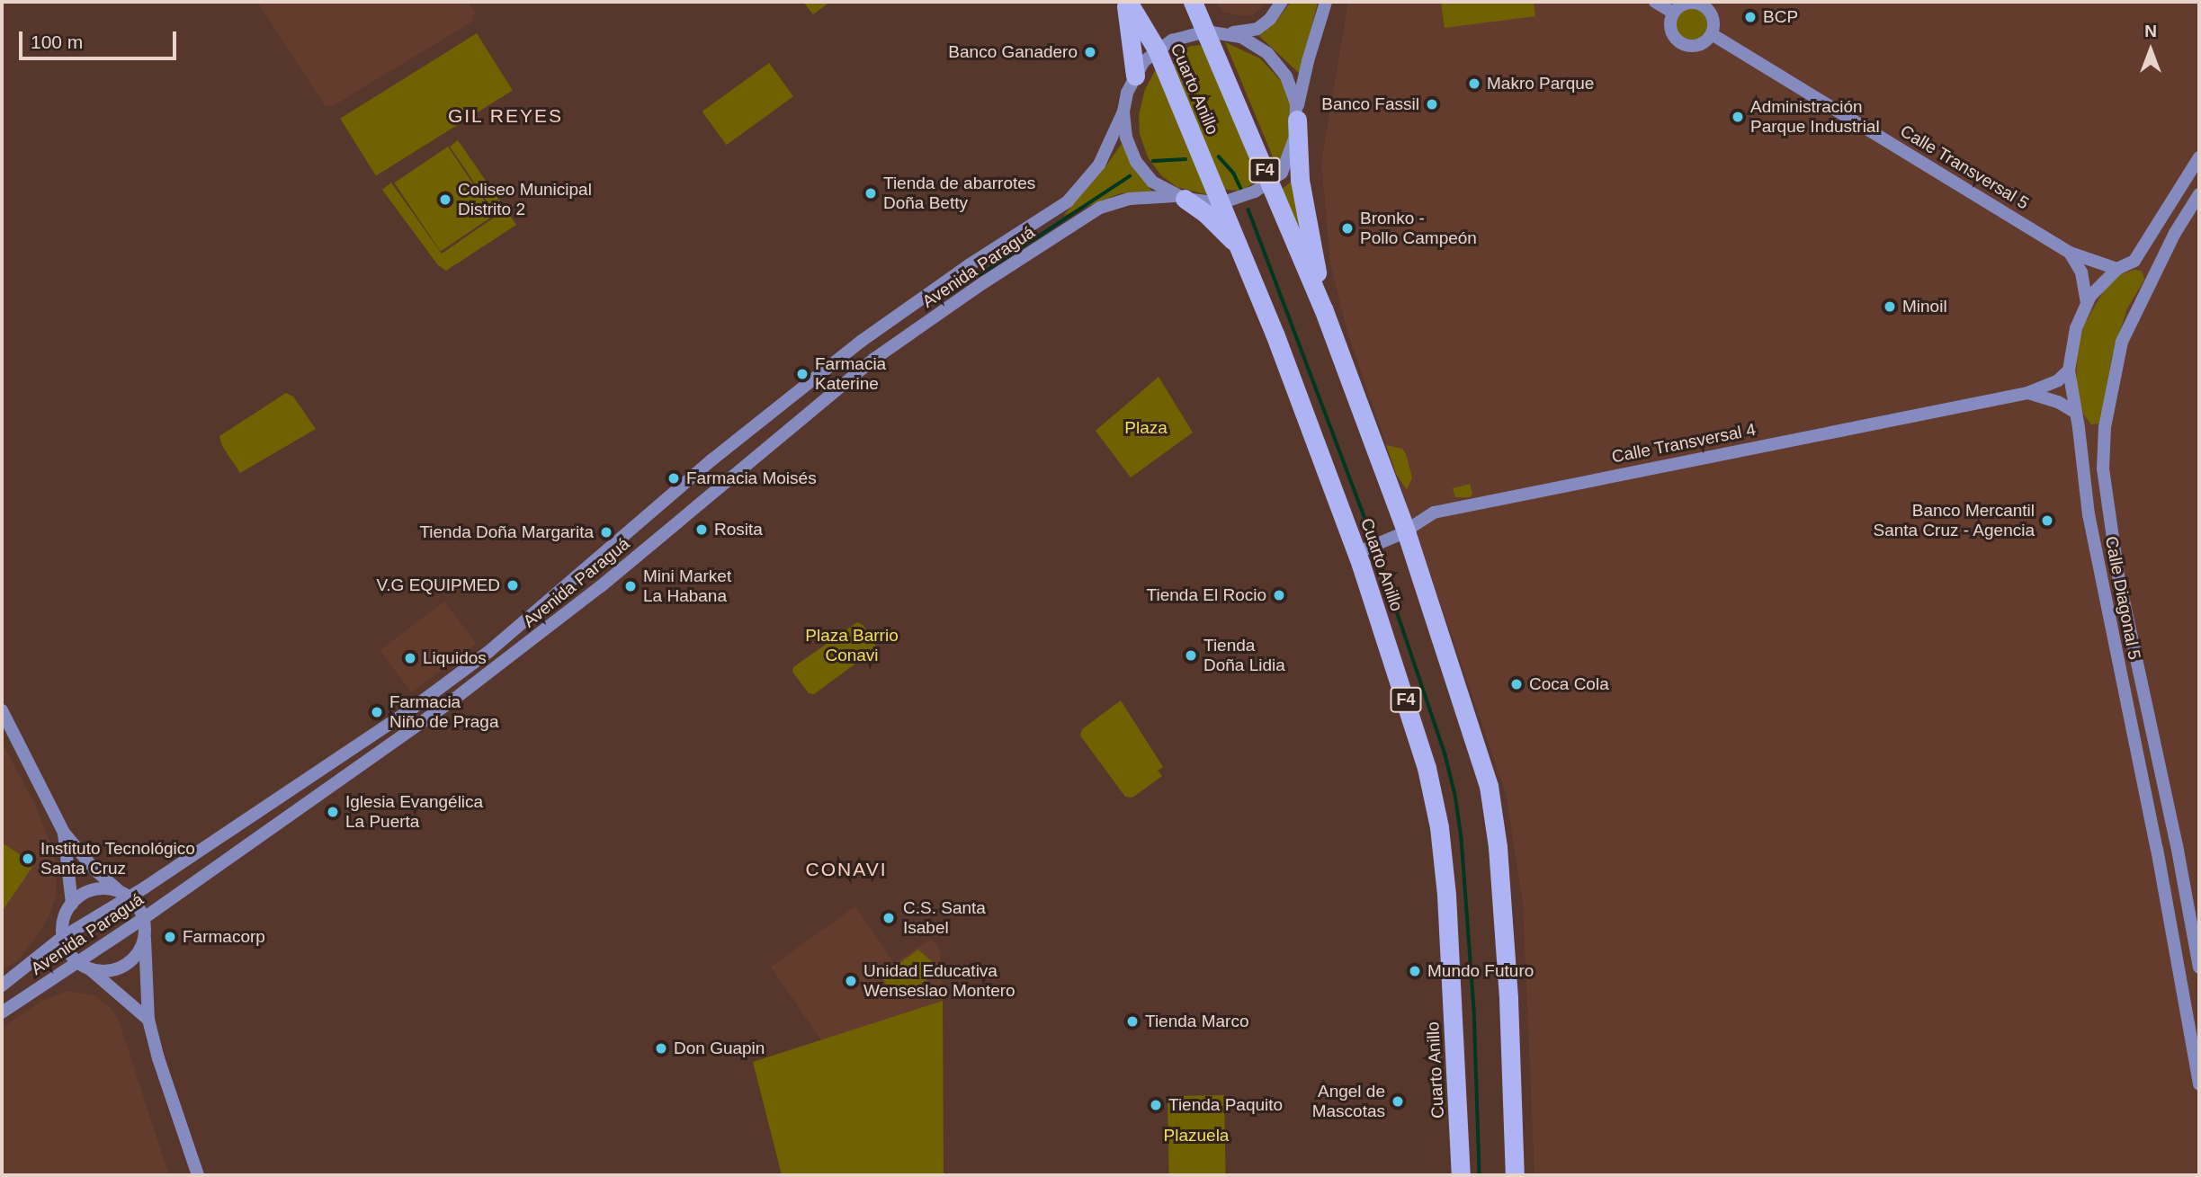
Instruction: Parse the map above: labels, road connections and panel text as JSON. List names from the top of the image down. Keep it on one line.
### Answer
{"streets":{"highway":["Cuarto Anillo","F4"],"main road":["Calle Transversal 5","Avenida Paraguá","Calle Transversal 4","Calle Diagonal 5"]},"crossings":[["Cuarto Anillo","Avenida Paraguá"],["Cuarto Anillo","Calle Transversal 4"],["Calle Transversal 5","Calle Diagonal 5"],["Calle Transversal 4","Calle Diagonal 5"]],"districts":["GIL REYES","CONAVI"],"parks":["Plaza","Plaza Barrio Conavi","Plazuela"],"places":["BCP","Banco Ganadero","Makro Parque","Banco Fassil","Administración Parque Industrial","Tienda de abarrotes Doña Betty","Coliseo Municipal Distrito 2","Bronko - Pollo Campeón","Minoil","Farmacia Katerine","Farmacia Moisés","Banco Mercantil Santa Cruz - Agencia","Rosita","Tienda Doña Margarita","V.G EQUIPMED","Mini Market La Habana","Tienda El Rocio","Tienda Doña Lidia","Liquidos","Coca Cola","Farmacia Niño de Praga","Iglesia Evangélica La Puerta","Instituto Tecnológico Santa Cruz","C.S. Santa Isabel","Farmacorp","Mundo Futuro","Unidad Educativa Wenseslao Montero","Tienda Marco","Don Guapin","Angel de Mascotas","Tienda Paquito"],"scale_bar":"100 m","north":"top"}
